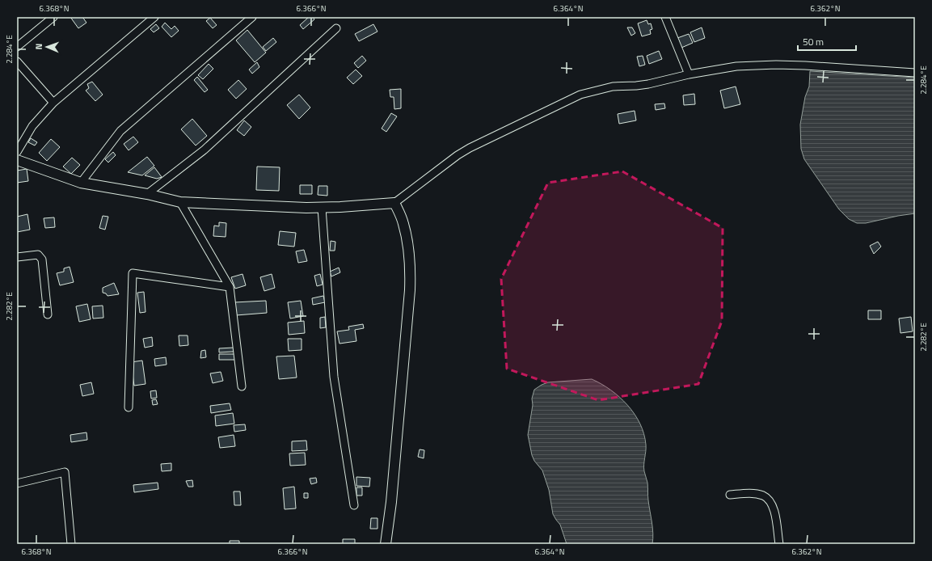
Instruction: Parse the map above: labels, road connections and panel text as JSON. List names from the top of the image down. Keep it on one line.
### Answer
{"scale_bar":"50 m","north":"left","coordinates":["6.368°N","6.366°N","6.364°N","6.362°N","2.284°E","2.282°E"]}
